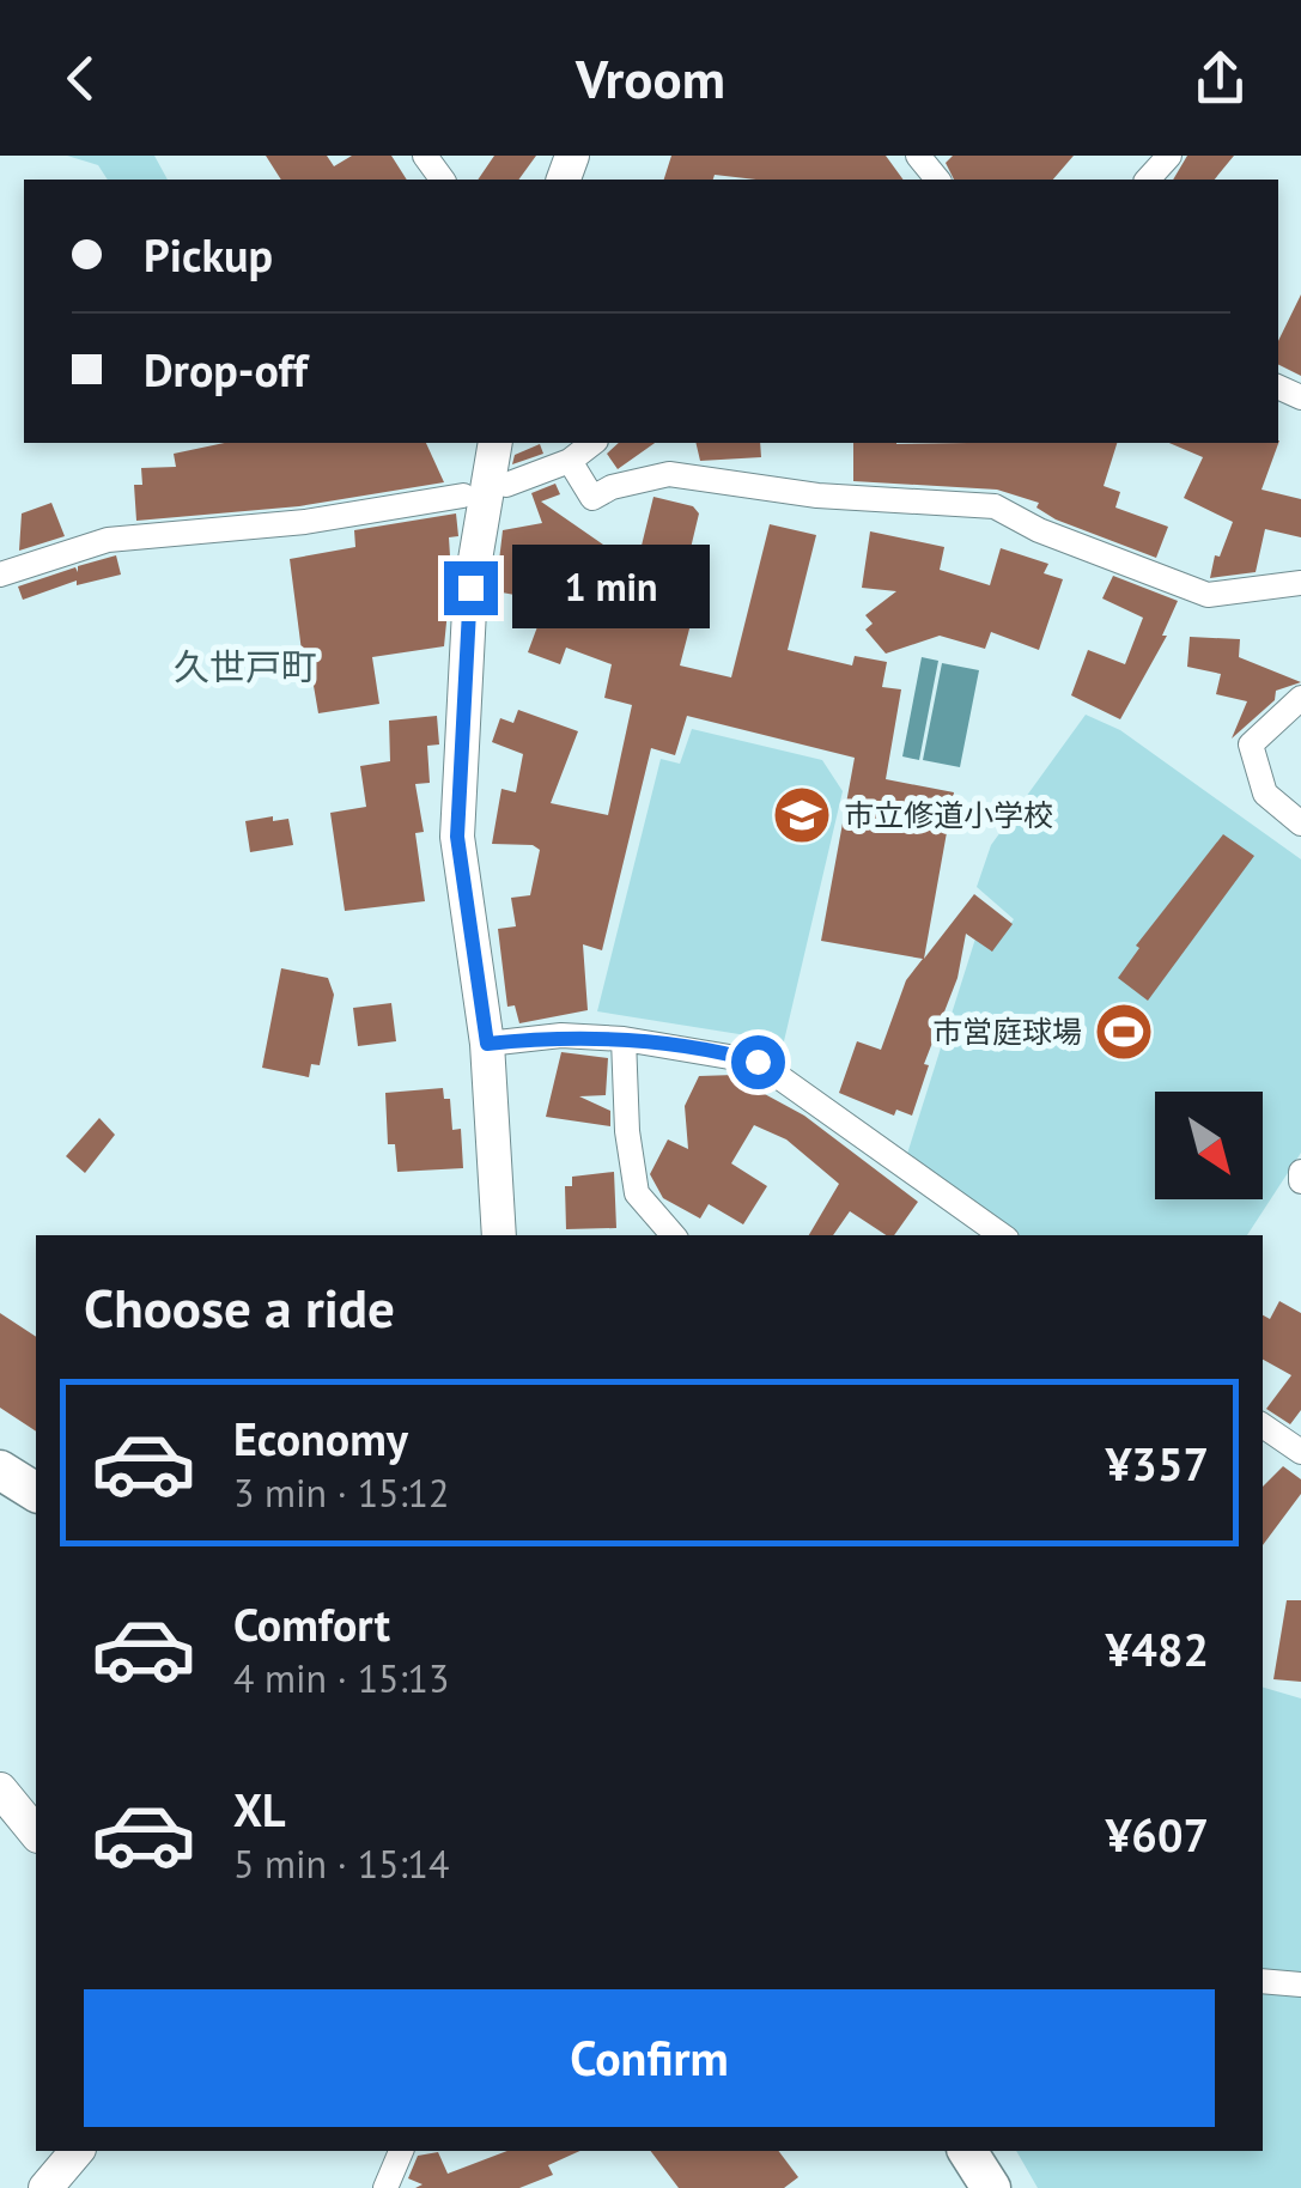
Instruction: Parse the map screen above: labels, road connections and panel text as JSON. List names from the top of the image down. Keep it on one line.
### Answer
{"districts":["久世戸町"],"places":{"school or university":["市立修道小学校"],"sports":["市営庭球場"]},"north":"bottom right","page":{"header":"Vroom","banner":["Pickup","Drop-off"],"bubble":"1 min","heading":"Choose a ride","list":[{"name":"Economy","note":"3 min · 15:12","value":"¥357"},{"name":"Comfort","note":"4 min · 15:13","value":"¥482"},{"name":"XL","note":"5 min · 15:14","value":"¥607"}],"buttons":"Confirm"}}
